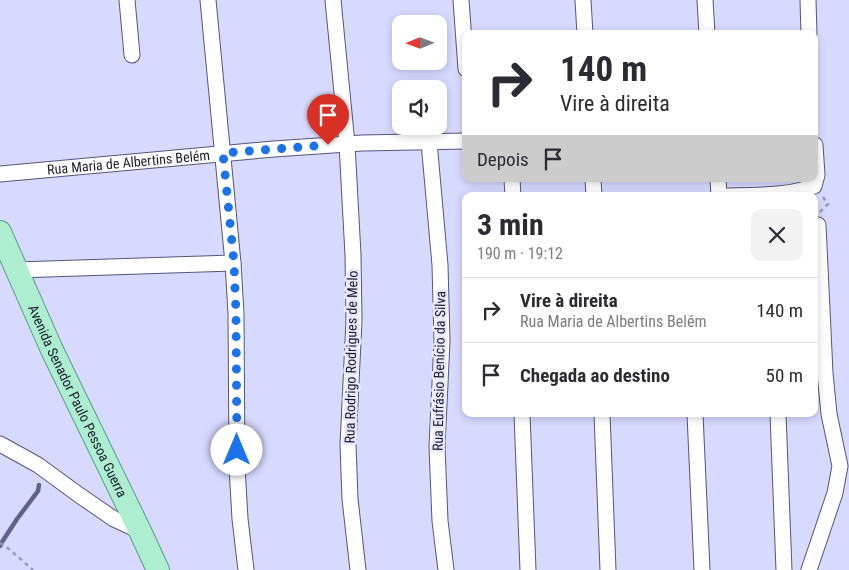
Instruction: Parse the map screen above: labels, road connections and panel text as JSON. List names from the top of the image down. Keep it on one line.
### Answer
{"streets":{"main road":["Avenida Senador Paulo Pessoa Guerra"],"street":["Rua Maria de Albertins Belém","Rua Rodrigo Rodrigues de Melo","Rua Eufrásio Benício da Silva"]},"crossings":[["Rua Maria de Albertins Belém","Rua Rodrigo Rodrigues de Melo"],["Rua Maria de Albertins Belém","Rua Eufrásio Benício da Silva"]],"north":"left","page":{"turn":["140 m","Vire à direita"],"then":"Depois","heading":["3 min","190 m · 19:12"],"list":[{"name":"Vire à direita","note":"Rua Maria de Albertins Belém","value":"140 m"},{"name":"Chegada ao destino","value":"50 m"}]}}
